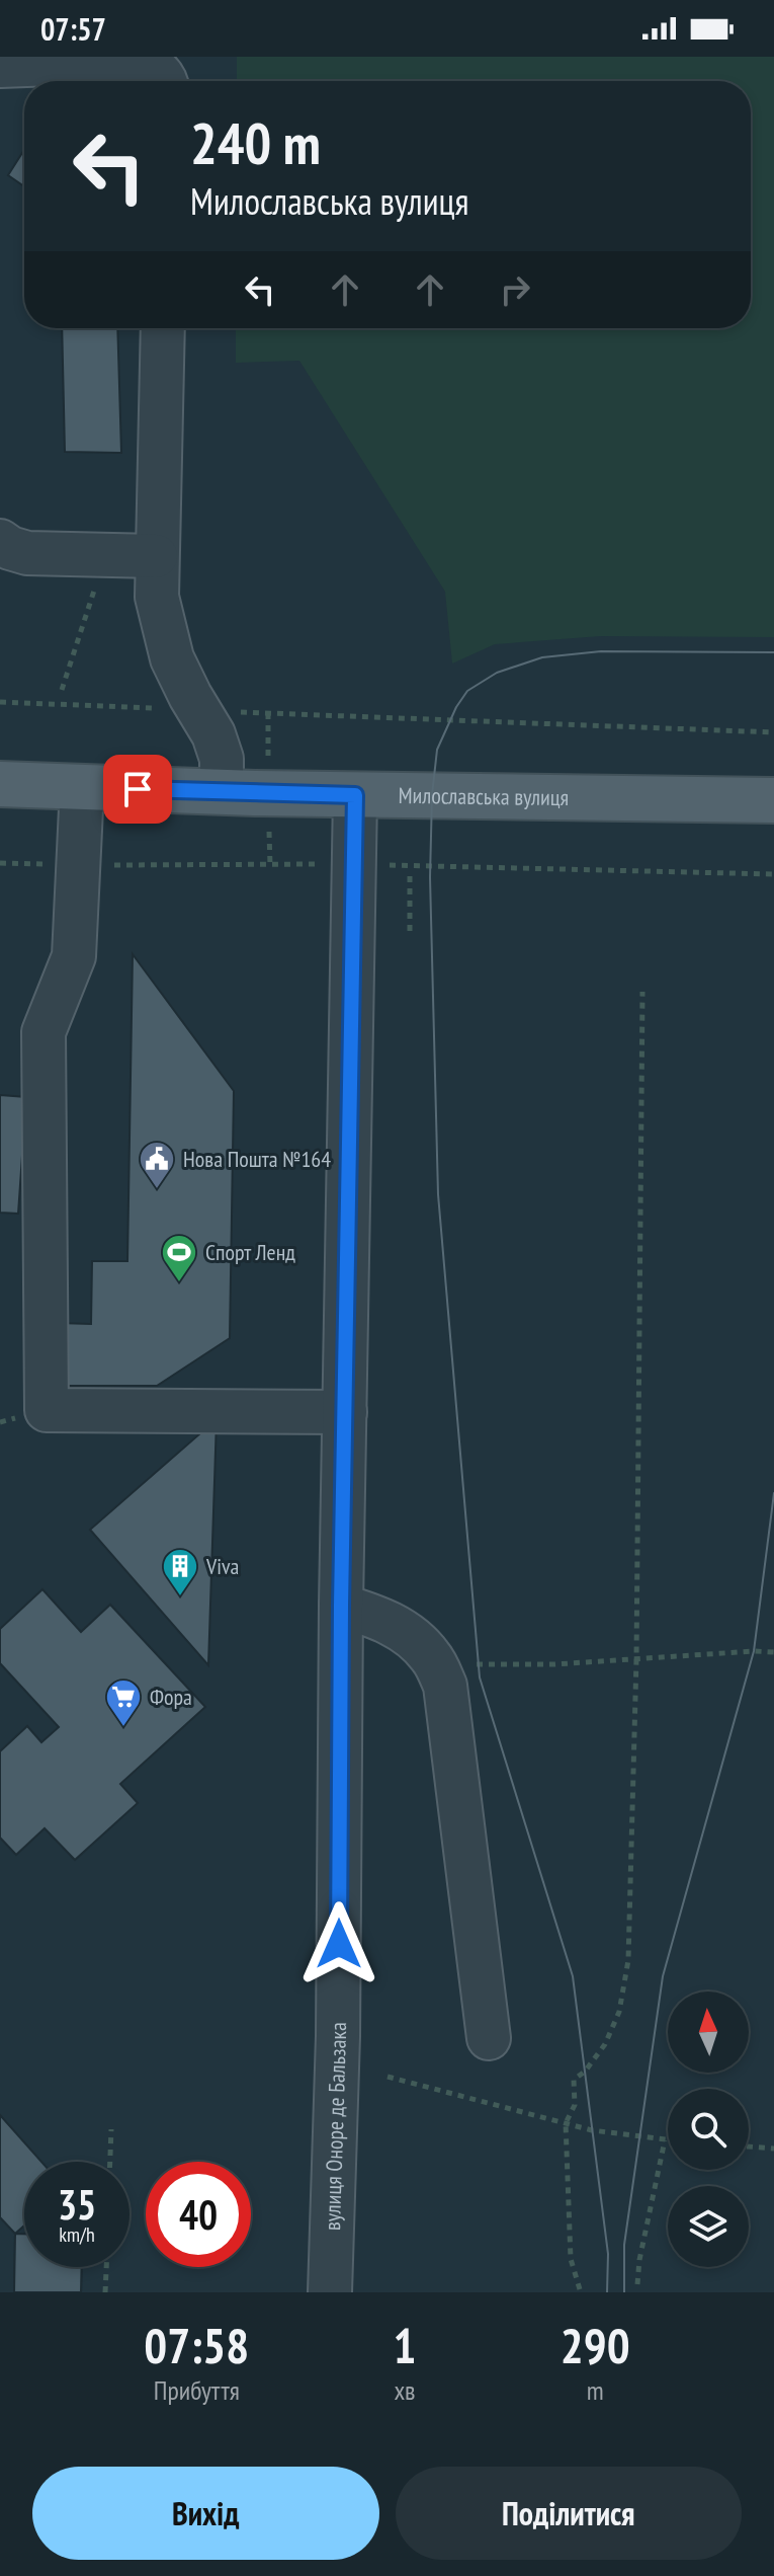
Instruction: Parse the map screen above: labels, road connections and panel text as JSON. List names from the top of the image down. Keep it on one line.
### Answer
{"streets":{"main road":["Милославська вулиця"],"street":["вулиця Оноре де Бальзака"]},"crossings":[["Милославська вулиця","вулиця Оноре де Бальзака"]],"places":{"public building":["Нова Пошта №164"],"sports":["Спорт Ленд"],"building":["Viva"],"supermarket":["Фора"]},"north":"top","page":{"status":"07:57","turn":["240 m","Милославська вулиця"],"speed":"35 km/h","limit":"40","eta":["07:58","Прибуття","1","хв","290","m"],"buttons":["Вихід","Поділитися"]}}
